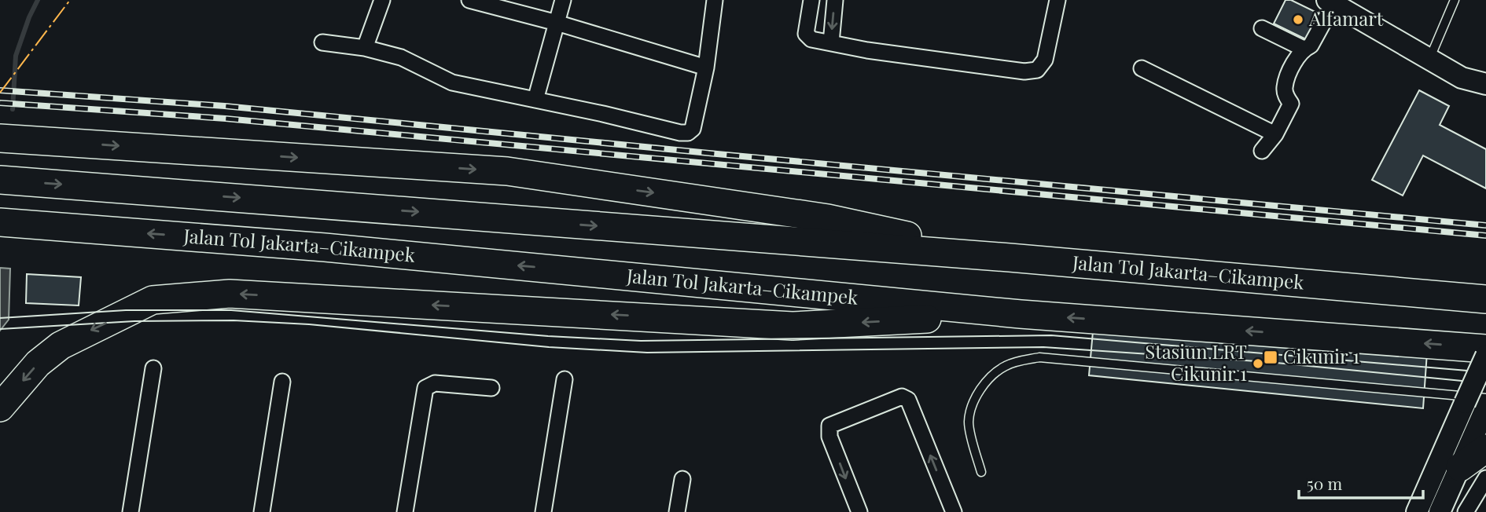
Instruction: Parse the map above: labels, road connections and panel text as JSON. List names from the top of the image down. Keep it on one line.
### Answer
{"streets":{"highway":["Jalan Tol Jakarta–Cikampek"]},"places":{"other":["Alfamart","Stasiun LRT Cikunir 1"],"transit":["Cikunir 1"]},"scale_bar":"50 m"}
